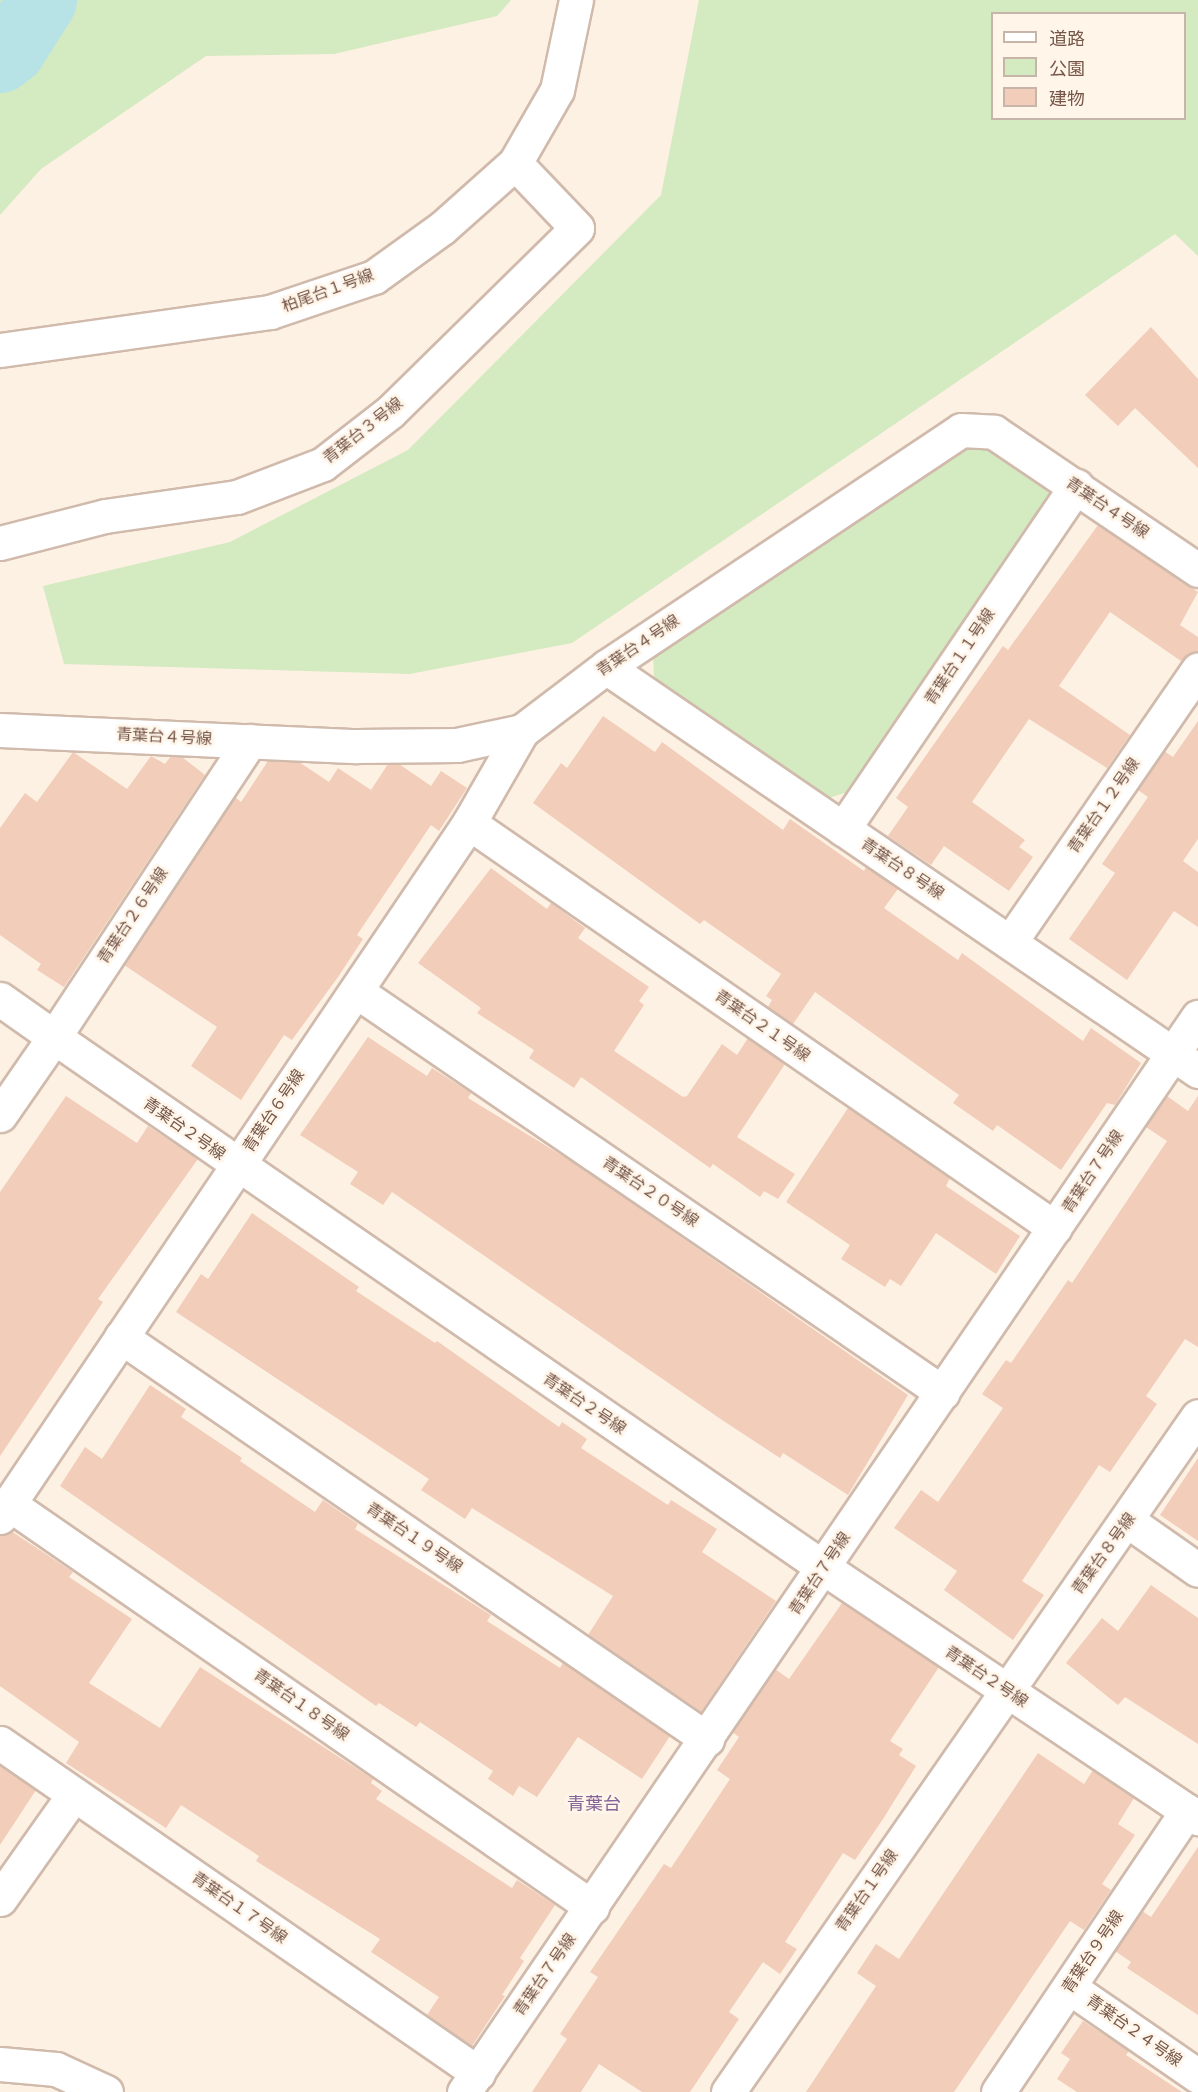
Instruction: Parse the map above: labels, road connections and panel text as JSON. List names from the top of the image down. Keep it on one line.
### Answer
{"streets":{"street":["柏尾台１号線","青葉台３号線","青葉台４号線","青葉台１１号線","青葉台１２号線","青葉台８号線","青葉台２６号線","青葉台２１号線","青葉台６号線","青葉台２号線","青葉台７号線","青葉台２０号線","青葉台１９号線","青葉台１８号線","青葉台１号線","青葉台１７号線","青葉台９号線","青葉台２４号線"]},"crossings":[["柏尾台１号線","青葉台３号線"],["青葉台４号線","青葉台１１号線"],["青葉台４号線","青葉台８号線"],["青葉台４号線","青葉台２６号線"],["青葉台４号線","青葉台６号線"],["青葉台１１号線","青葉台８号線"],["青葉台１２号線","青葉台８号線"],["青葉台８号線","青葉台２号線"],["青葉台８号線","青葉台７号線"],["青葉台８号線","青葉台１号線"],["青葉台２６号線","青葉台２号線"],["青葉台２１号線","青葉台６号線"],["青葉台２１号線","青葉台７号線"],["青葉台６号線","青葉台２号線"],["青葉台６号線","青葉台２０号線"],["青葉台６号線","青葉台１９号線"],["青葉台６号線","青葉台１８号線"],["青葉台２号線","青葉台７号線"],["青葉台２号線","青葉台１号線"],["青葉台２号線","青葉台９号線"],["青葉台７号線","青葉台２０号線"],["青葉台７号線","青葉台１９号線"],["青葉台７号線","青葉台１８号線"],["青葉台７号線","青葉台１７号線"],["青葉台９号線","青葉台２４号線"]],"districts":["青葉台"],"legend":["道路","公園","建物"]}
